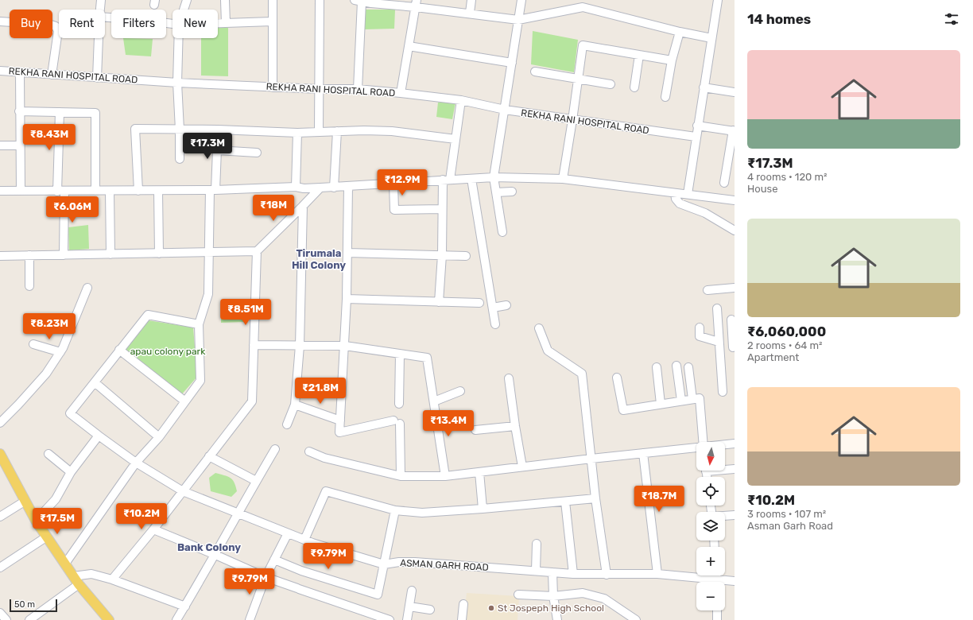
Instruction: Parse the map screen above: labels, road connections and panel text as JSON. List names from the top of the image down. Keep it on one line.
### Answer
{"streets":{"street":["REKHA RANI HOSPITAL ROAD","ASMAN GARH ROAD"]},"districts":["Tirumala Hill Colony","Bank Colony"],"parks":["apau colony park"],"places":["St Jospeph High School"],"scale_bar":"50 m","north":"bottom","page":{"heading":"14 homes","chip":["Buy","Rent","Filters","New"],"list":[{"name":"₹17.3M","note":"4 rooms · 120 m² · House"},{"name":"₹6,060,000","note":"2 rooms · 64 m² · Apartment"},{"name":"₹10.2M","note":"3 rooms · 107 m² · Asman Garh Road"}],"price":["₹8.43M","₹17.3M","₹12.9M","₹18M","₹6.06M","₹8.51M","₹8.23M","₹21.8M","₹13.4M","₹18.7M","₹10.2M","₹17.5M","₹9.79M","₹9.79M"],"map_buttons":["+","−"],"scale":"50 m"}}
